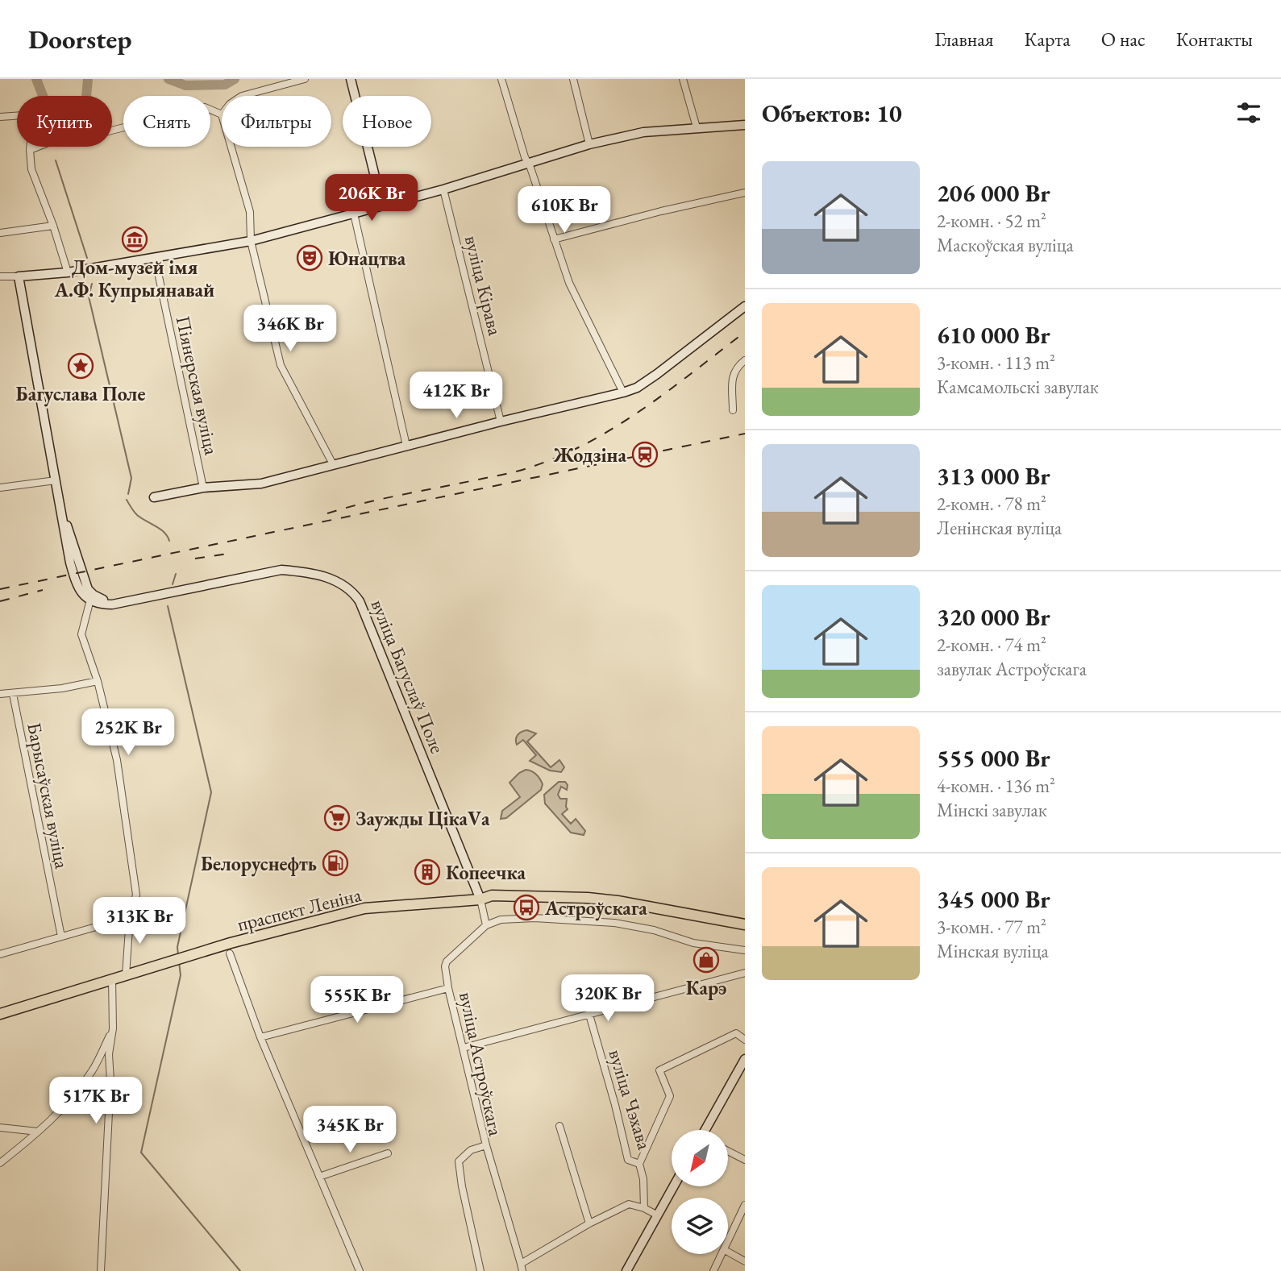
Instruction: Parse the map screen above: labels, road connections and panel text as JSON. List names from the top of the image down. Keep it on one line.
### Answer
{"streets":{"main road":["вуліца Багуслаў Поле","праспект Леніна"],"street":["вуліца Кірава","Піянерская вуліца","Барысаўская вуліца","вуліца Астроўскага","вуліца Чэхава"]},"crossings":[["вуліца Багуслаў Поле","праспект Леніна"]],"places":{"museum":["Дом-музей імя А.Ф. Купрыянавай"],"theatre":["Юнацтва"],"place":["Багуслава Поле"],"station":["Жодзіна"],"supermarket":["Заужды ЦікаVа"],"fuel station":["Белоруснефть"],"building":["Копеечка"],"bus stop":["Астроўскага"],"shop":["Карэ"]},"north":"bottom left","page":{"header":"Doorstep","nav":["Главная","Карта","О нас","Контакты"],"heading":"Объектов: 10","chip":["Купить","Снять","Фильтры","Новое"],"list":[{"name":"206 000 Br","note":"2-комн. · 52 m² · Маскоўская вуліца"},{"name":"610 000 Br","note":"3-комн. · 113 m² · Камсамольскі завулак"},{"name":"313 000 Br","note":"2-комн. · 78 m² · Ленінская вуліца"},{"name":"320 000 Br","note":"2-комн. · 74 m² · завулак Астроўскага"},{"name":"555 000 Br","note":"4-комн. · 136 m² · Мінскі завулак"},{"name":"345 000 Br","note":"3-комн. · 77 m² · Мінская вуліца"}],"price":["206K Br","610K Br","346K Br","412K Br","252K Br","313K Br","320K Br","555K Br","517K Br","345K Br"]}}
